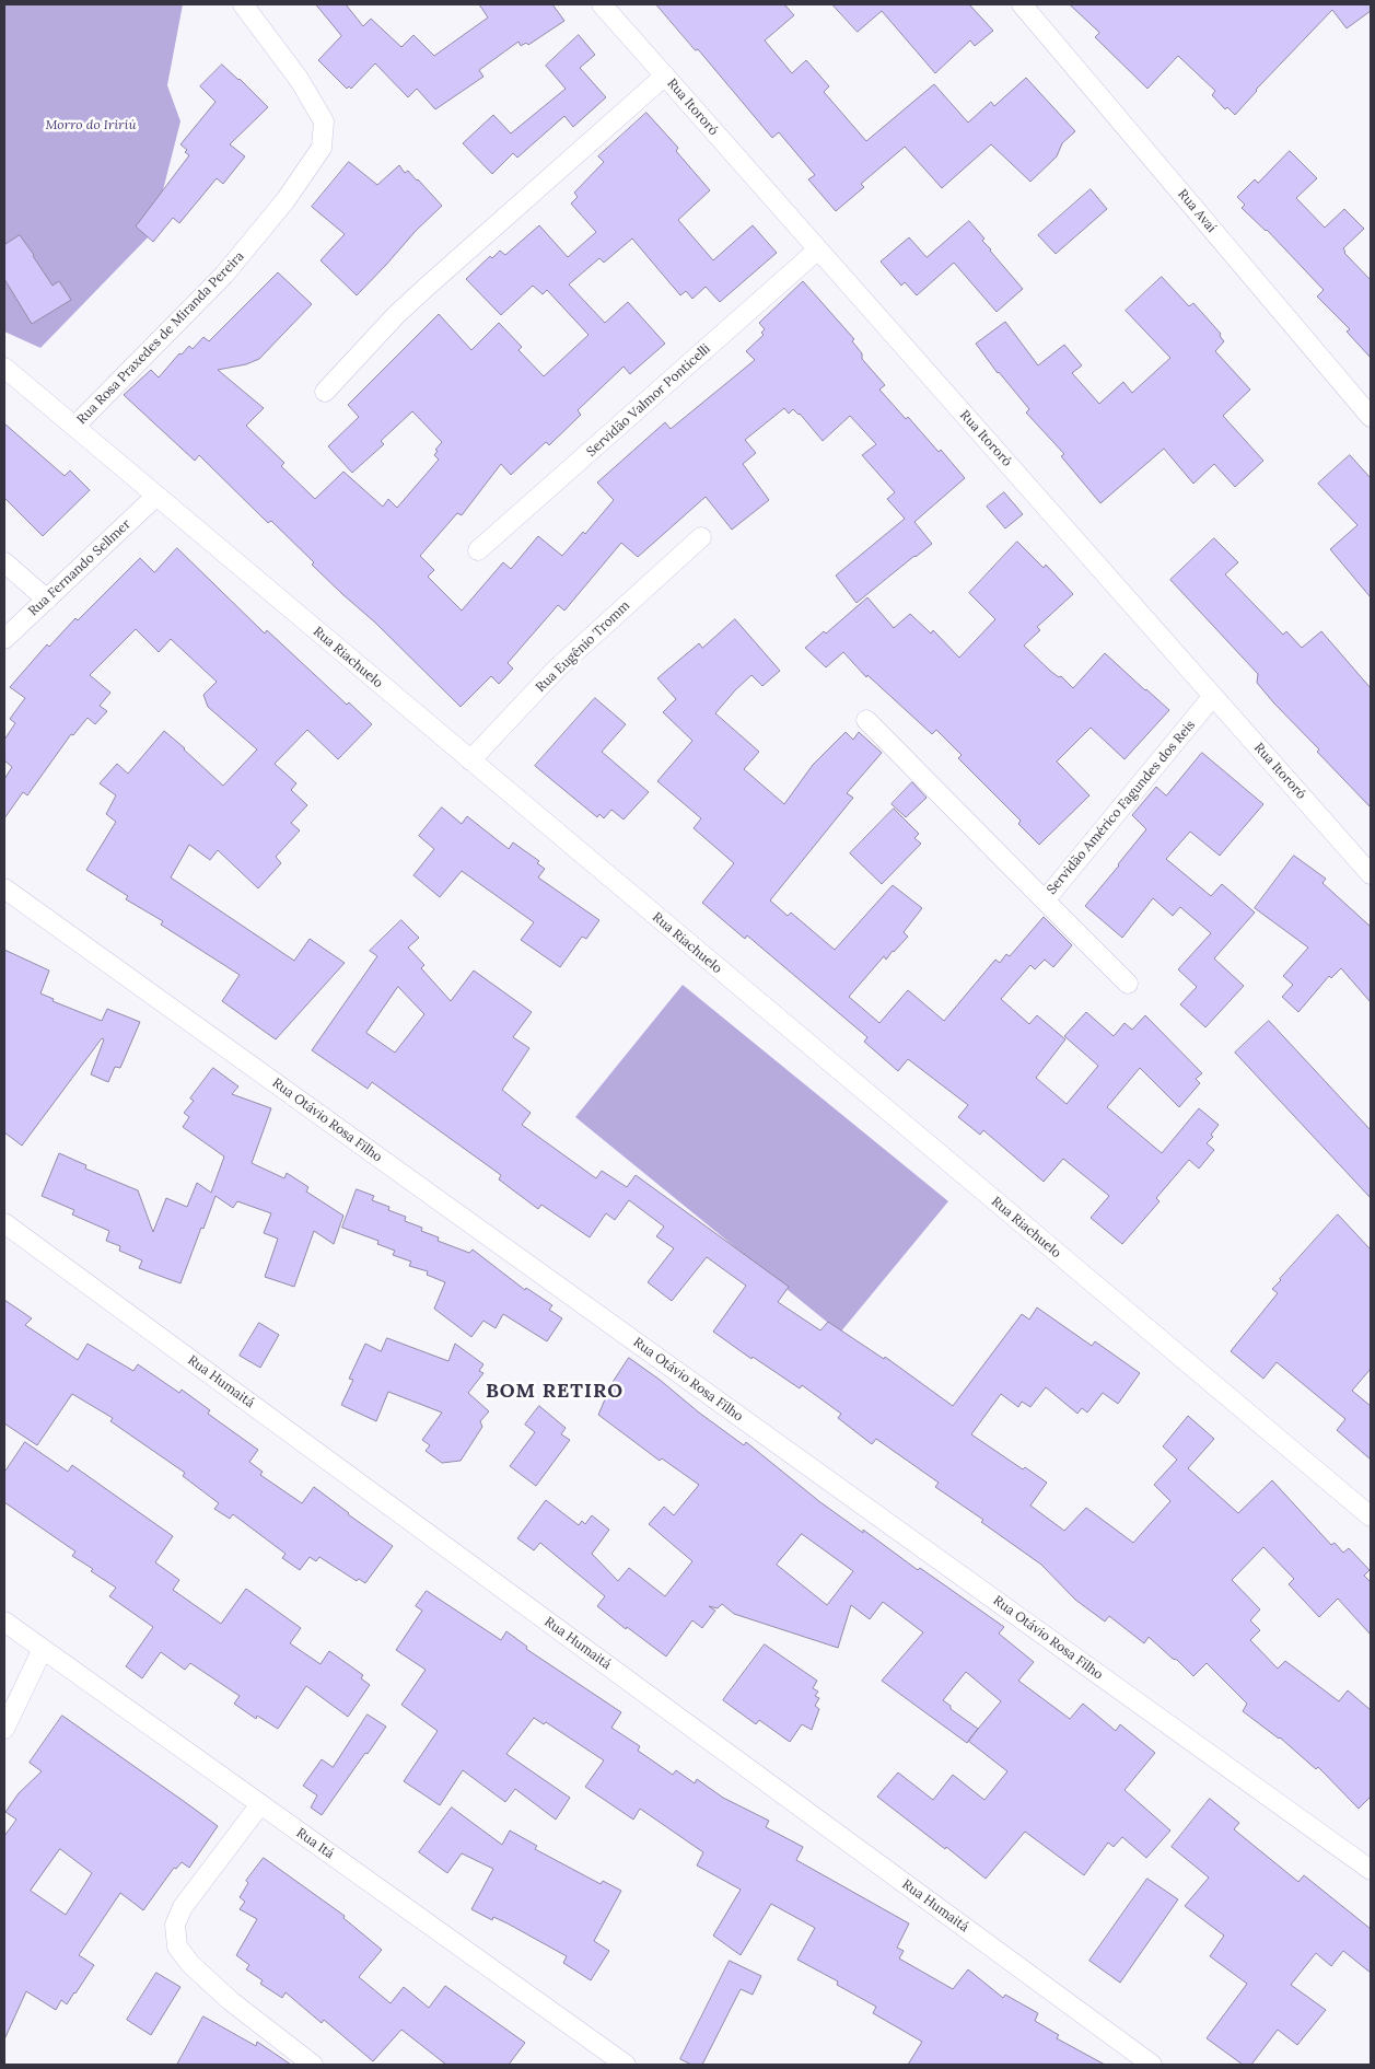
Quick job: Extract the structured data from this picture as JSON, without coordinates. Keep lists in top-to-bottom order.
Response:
{
  "streets": {
    "street": [
      "Rua Itororó",
      "Rua Avaí",
      "Rua Rosa Praxedes de Miranda Pereira",
      "Servidão Valmor Ponticelli",
      "Rua Fernando Sellmer",
      "Rua Eugênio Tromm",
      "Rua Riachuelo",
      "Servidão Américo Fagundes dos Reis",
      "Rua Otávio Rosa Filho",
      "Rua Humaitá",
      "Rua Itá"
    ]
  },
  "crossings": [
    ["Rua Itororó", "Servidão Valmor Ponticelli"],
    ["Rua Itororó", "Servidão Américo Fagundes dos Reis"],
    ["Rua Rosa Praxedes de Miranda Pereira", "Rua Riachuelo"],
    ["Rua Fernando Sellmer", "Rua Riachuelo"],
    ["Rua Eugênio Tromm", "Rua Riachuelo"]
  ],
  "districts": ["BOM RETIRO"],
  "parks": ["Morro do Iririú"]
}
